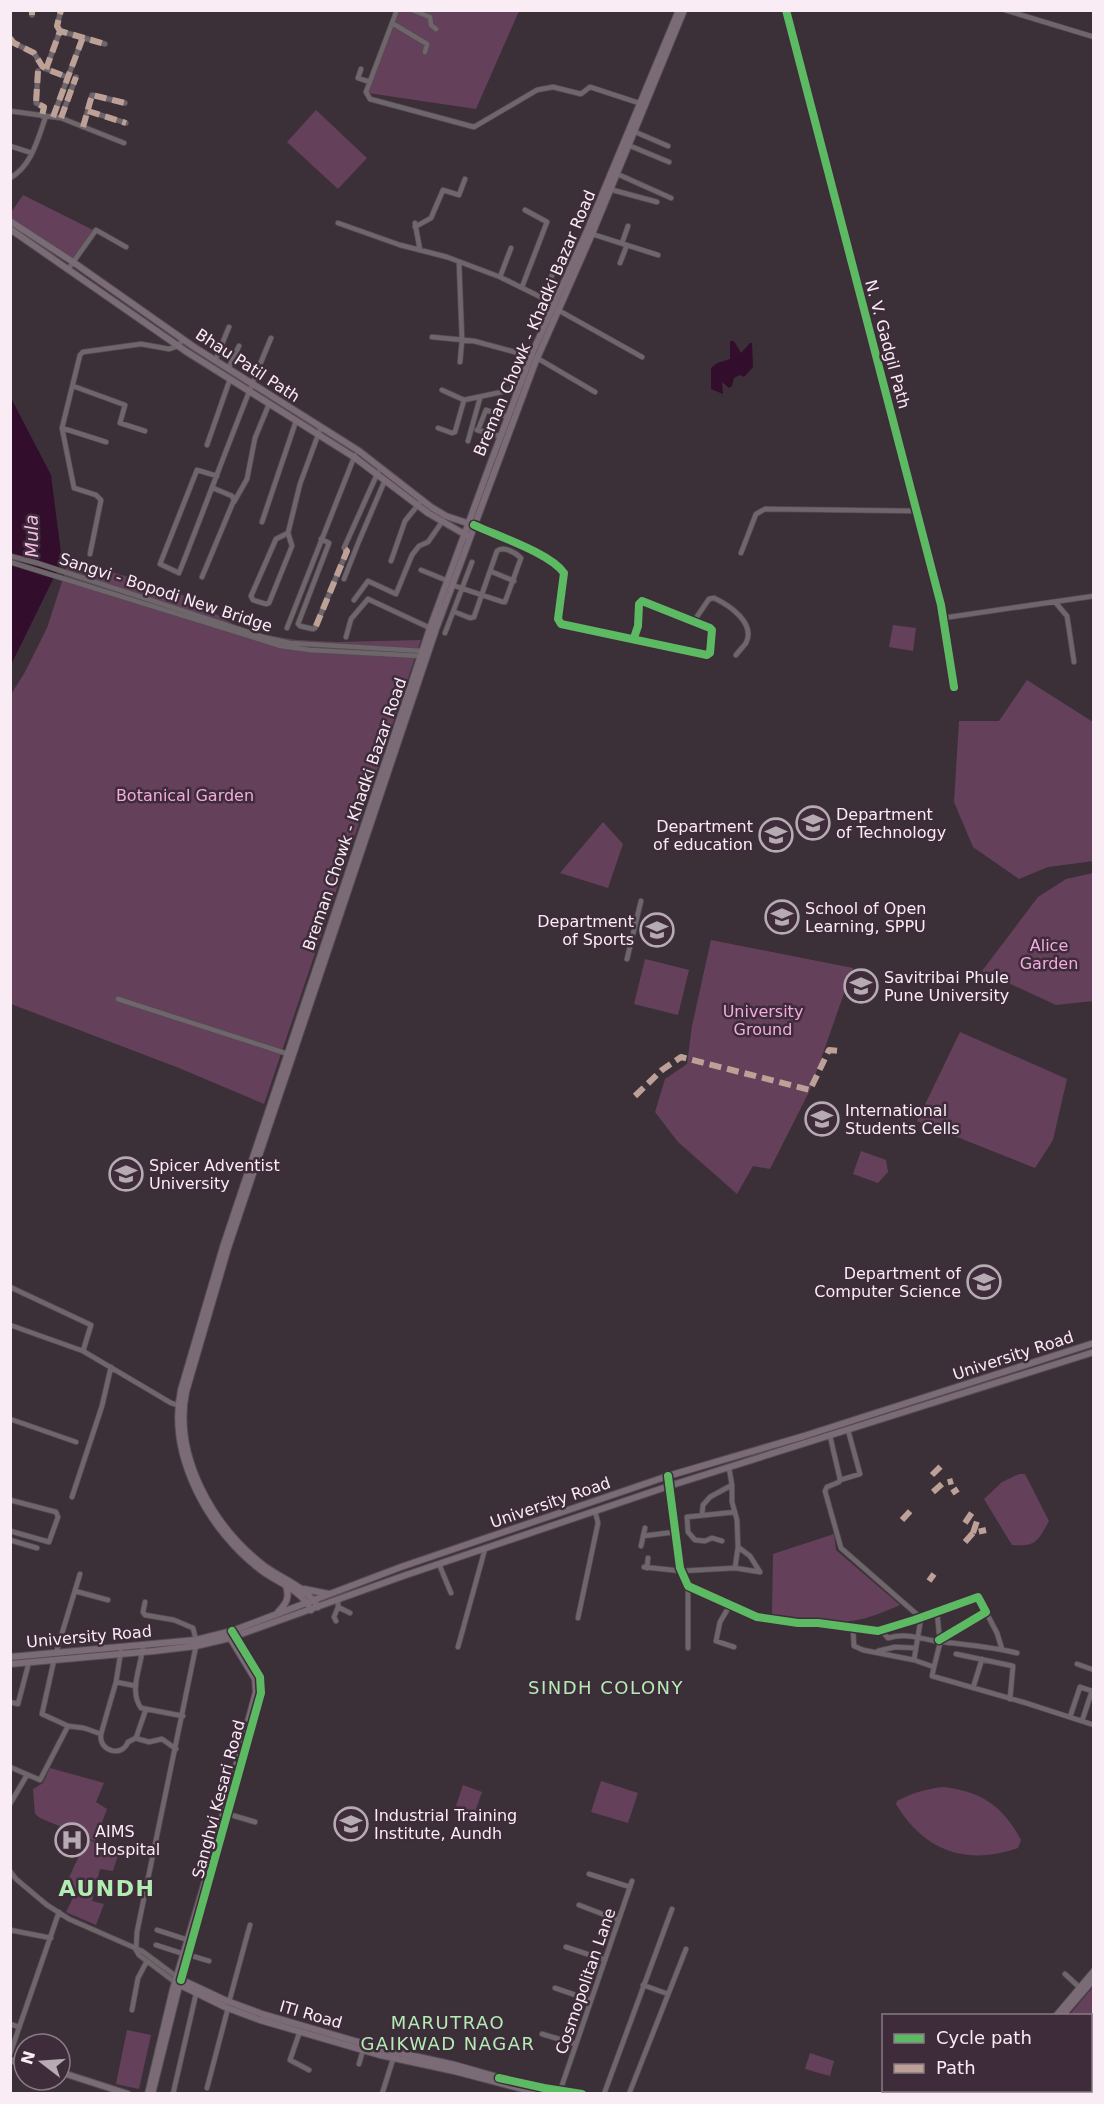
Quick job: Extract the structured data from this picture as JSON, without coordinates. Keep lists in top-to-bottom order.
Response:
{
  "streets": {
    "main road": [
      "Breman Chowk - Khadki Bazar Road",
      "Bhau Patil Path",
      "University Road",
      "Sanghvi Kesari Road",
      "ITI Road"
    ],
    "street": ["N. V. Gadgil Path", "Sangvi - Bopodi New Bridge", "Cosmopolitan Lane"]
  },
  "crossings": [
    ["Breman Chowk - Khadki Bazar Road", "Bhau Patil Path"],
    ["Breman Chowk - Khadki Bazar Road", "Sangvi - Bopodi New Bridge"],
    ["Breman Chowk - Khadki Bazar Road", "University Road"],
    ["University Road", "Sanghvi Kesari Road"],
    ["Sanghvi Kesari Road", "ITI Road"],
    ["Cosmopolitan Lane", "ITI Road"]
  ],
  "districts": ["SINDH COLONY", "AUNDH", "MARUTRAO GAIKWAD NAGAR"],
  "water": ["Mula"],
  "parks": ["Botanical Garden", "Alice Garden", "University Ground"],
  "places": {
    "school or university": [
      "Department of Technology",
      "Department of education",
      "School of Open Learning, SPPU",
      "Department of Sports",
      "Savitribai Phule Pune University",
      "International Students Cells",
      "Spicer Adventist University",
      "Department of Computer Science",
      "Industrial Training Institute, Aundh"
    ],
    "hospital": ["AIMS Hospital"]
  },
  "legend": ["Cycle path", "Path"],
  "north": "left"
}
